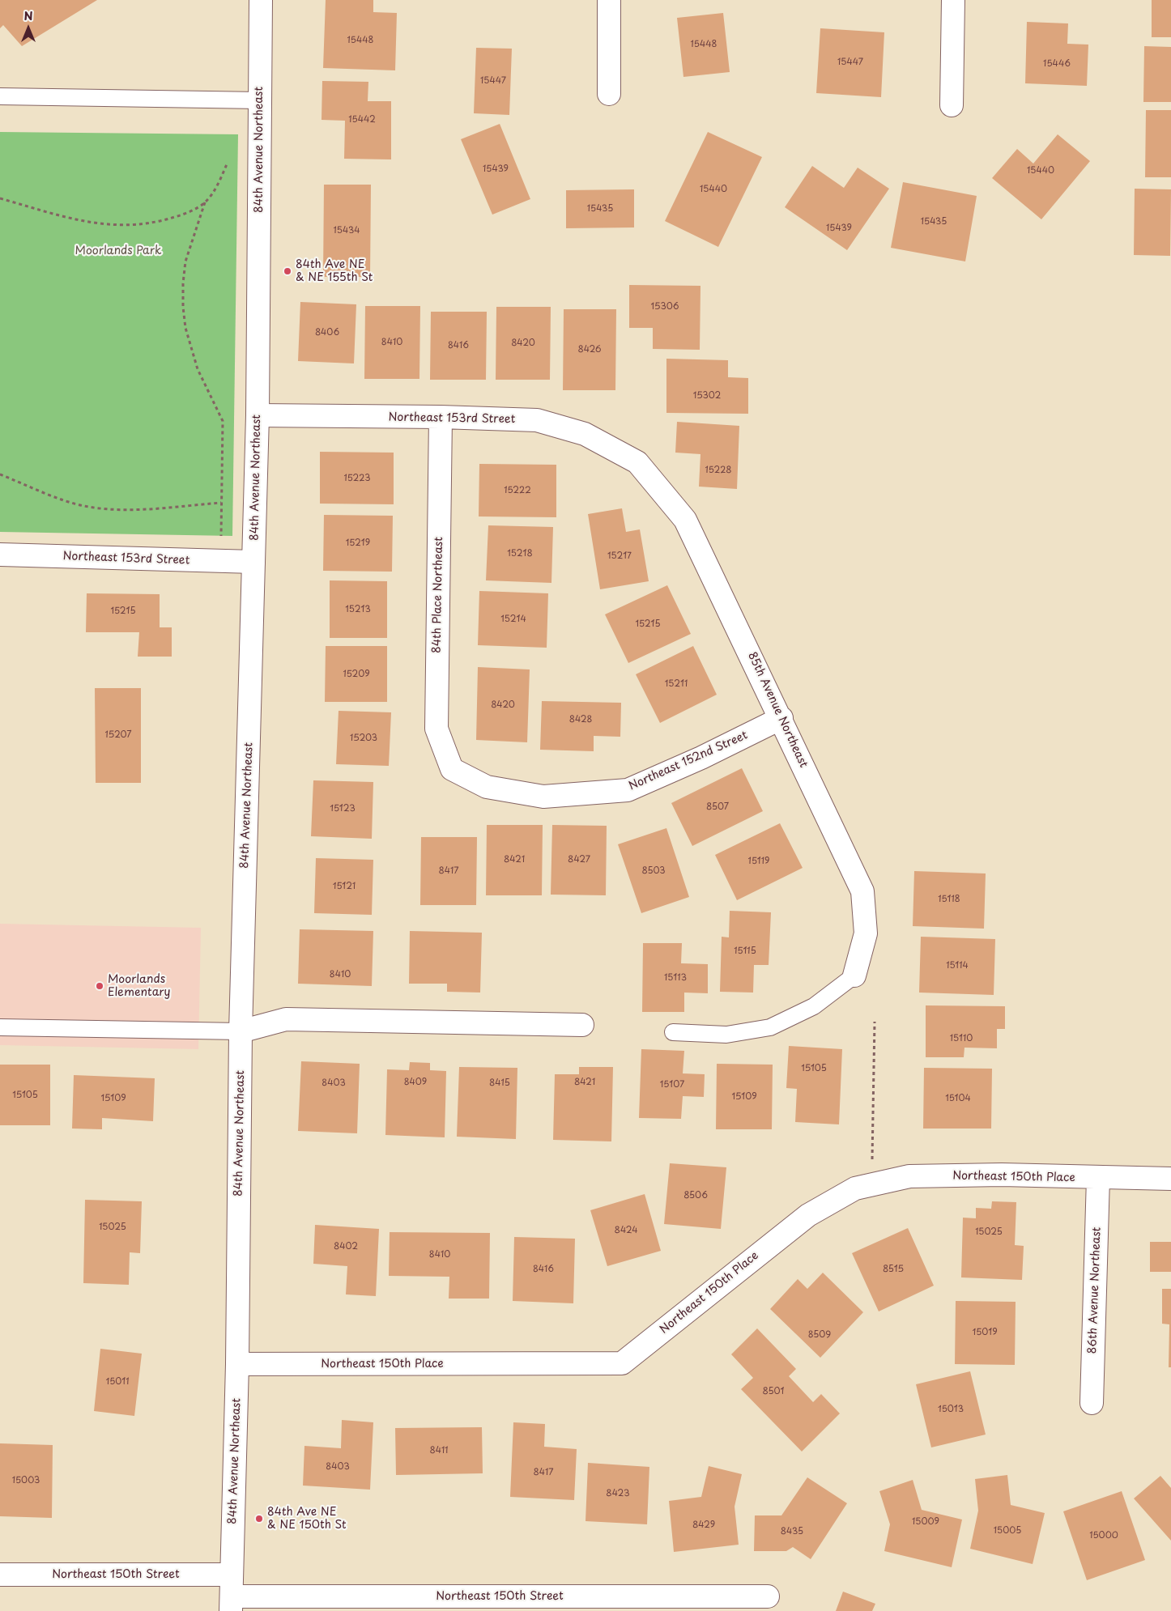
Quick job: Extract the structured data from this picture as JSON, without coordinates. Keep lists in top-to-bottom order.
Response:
{
  "streets": {
    "street": [
      "84th Avenue Northeast",
      "Northeast 153rd Street",
      "84th Place Northeast",
      "85th Avenue Northeast",
      "Northeast 152nd Street",
      "Northeast 150th Place",
      "86th Avenue Northeast",
      "Northeast 150th Street"
    ]
  },
  "crossings": [
    ["84th Avenue Northeast", "Northeast 153rd Street"],
    ["84th Avenue Northeast", "Northeast 150th Place"],
    ["84th Avenue Northeast", "Northeast 150th Street"],
    ["Northeast 153rd Street", "84th Place Northeast"],
    ["Northeast 153rd Street", "85th Avenue Northeast"],
    ["84th Place Northeast", "Northeast 152nd Street"],
    ["85th Avenue Northeast", "Northeast 152nd Street"],
    ["Northeast 150th Place", "86th Avenue Northeast"]
  ],
  "parks": ["Moorlands Park"],
  "places": ["84th Ave NE & NE 155th St", "Moorlands Elementary", "84th Ave NE & NE 150th St"],
  "house_numbers": [
    "15448",
    "15448",
    "15447",
    "15446",
    "15447",
    "15442",
    "15439",
    "15440",
    "15440",
    "15435",
    "15435",
    "15439",
    "15434",
    "15306",
    "8406",
    "8410",
    "8420",
    "8416",
    "8426",
    "15302",
    "15228",
    "15223",
    "15222",
    "15219",
    "15218",
    "15217",
    "15213",
    "15215",
    "15214",
    "15215",
    "15209",
    "15211",
    "8420",
    "8428",
    "15207",
    "15203",
    "8507",
    "15123",
    "8421",
    "8427",
    "15119",
    "8417",
    "8503",
    "15121",
    "15118",
    "15115",
    "15114",
    "8410",
    "15113",
    "15110",
    "15105",
    "8409",
    "8421",
    "8403",
    "8415",
    "15107",
    "15105",
    "15109",
    "15109",
    "15104",
    "8506",
    "15025",
    "8424",
    "15025",
    "8402",
    "8410",
    "8416",
    "8515",
    "15019",
    "8509",
    "15011",
    "8501",
    "15013",
    "8411",
    "8403",
    "8417",
    "15003",
    "8423",
    "15009",
    "8429",
    "15005",
    "8435",
    "15000"
  ],
  "north": "top"
}
